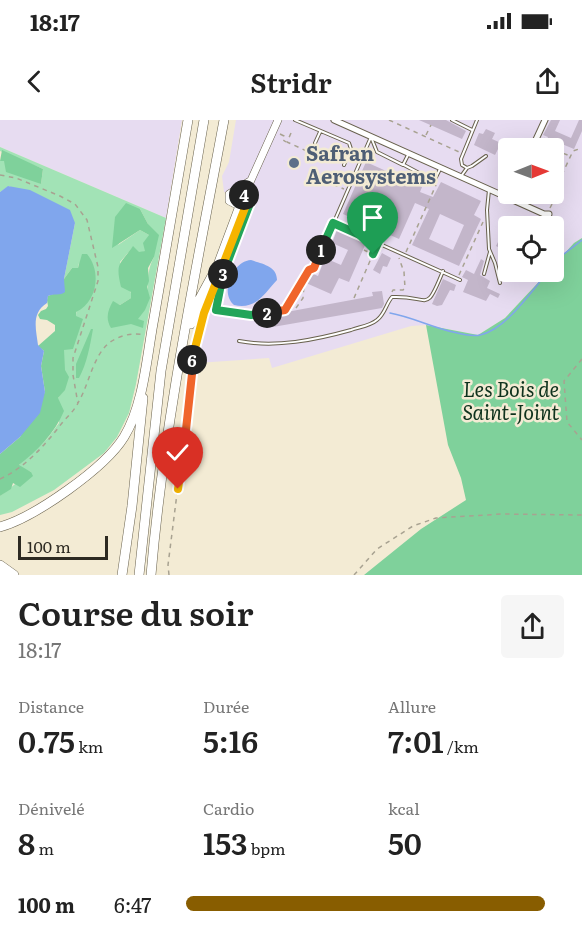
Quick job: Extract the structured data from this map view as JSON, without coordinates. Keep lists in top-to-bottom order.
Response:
{
  "parks": ["Les Bois de Saint-Joint"],
  "places": ["Safran Aerosystems"],
  "scale_bar": "100 m",
  "north": "right",
  "page": {
    "status": "18:17",
    "header": "Stridr",
    "pins": [
      "4",
      "1",
      "3",
      "2",
      "6"
    ],
    "scale": "100 m",
    "heading": ["Course du soir", "18:17"],
    "stats": [
      ["Distance", "0.75 km"],
      ["Durée", "5:16"],
      ["Allure", "7:01 /km"],
      ["Dénivelé", "8 m"],
      ["Cardio", "153 bpm"],
      ["kcal", "50"]
    ],
    "list": [
      {
        "name": "100 m",
        "note": "6:47"
      }
    ]
  }
}
